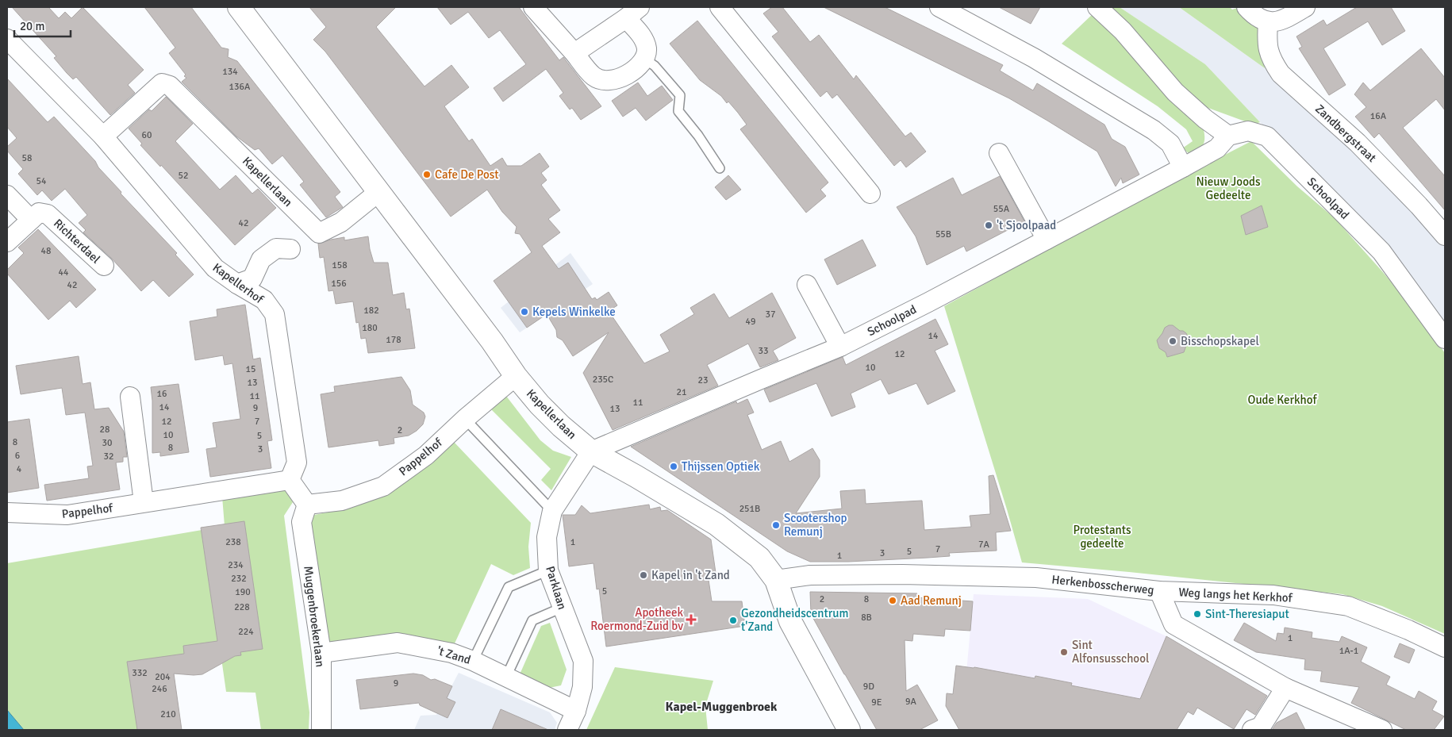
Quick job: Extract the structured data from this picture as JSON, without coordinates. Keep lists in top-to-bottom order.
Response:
{
  "streets": {
    "street": [
      "Zandbergstraat",
      "Kapellerlaan",
      "Schoolpad",
      "Richterdael",
      "Kapellerhof",
      "Pappelhof",
      "Herkenbosscherweg",
      "Parklaan",
      "Weg langs het Kerkhof",
      "Muggenbroekerlaan",
      "'t Zand"
    ]
  },
  "crossings": [
    ["Kapellerlaan", "Schoolpad"],
    ["Kapellerlaan", "Kapellerhof"],
    ["Kapellerlaan", "Pappelhof"],
    ["Kapellerlaan", "Herkenbosscherweg"],
    ["Kapellerlaan", "Parklaan"],
    ["Schoolpad", "Parklaan"],
    ["Kapellerhof", "Pappelhof"],
    ["Pappelhof", "Muggenbroekerlaan"],
    ["Herkenbosscherweg", "Weg langs het Kerkhof"],
    ["Parklaan", "'t Zand"],
    ["Muggenbroekerlaan", "'t Zand"]
  ],
  "districts": ["Kapel-Muggenbroek"],
  "parks": ["Nieuw Joods Gedeelte", "Oude Kerkhof", "Protestants gedeelte"],
  "places": {
    "other": [
      "Cafe De Post",
      "'t Sjoolpaad",
      "Kepels Winkelke",
      "Bisschopskapel",
      "Thijssen Optiek",
      "Scootershop Remunj",
      "Kapel in 't Zand",
      "Aad Remunj",
      "Sint-Theresiaput",
      "Gezondheidscentrum t'Zand",
      "Sint Alfonsusschool"
    ],
    "health": ["Apotheek Roermond-Zuid bv"]
  },
  "house_numbers": [
    "134",
    "136A",
    "16A",
    "60",
    "58",
    "52",
    "54",
    "55A",
    "42",
    "55B",
    "48",
    "158",
    "44",
    "156",
    "42",
    "182",
    "37",
    "49",
    "180",
    "14",
    "178",
    "33",
    "12",
    "10",
    "15",
    "235C",
    "23",
    "13",
    "21",
    "16",
    "11",
    "11",
    "14",
    "9",
    "13",
    "12",
    "7",
    "28",
    "2",
    "10",
    "5",
    "8",
    "30",
    "8",
    "3",
    "6",
    "32",
    "4",
    "251B",
    "238",
    "1",
    "7A",
    "7",
    "5",
    "3",
    "1",
    "234",
    "232",
    "5",
    "190",
    "2",
    "8",
    "228",
    "8B",
    "224",
    "1",
    "1A-1",
    "332",
    "204",
    "9",
    "9D",
    "246",
    "9A",
    "9E",
    "210"
  ],
  "scale_bar": "20 m"
}
